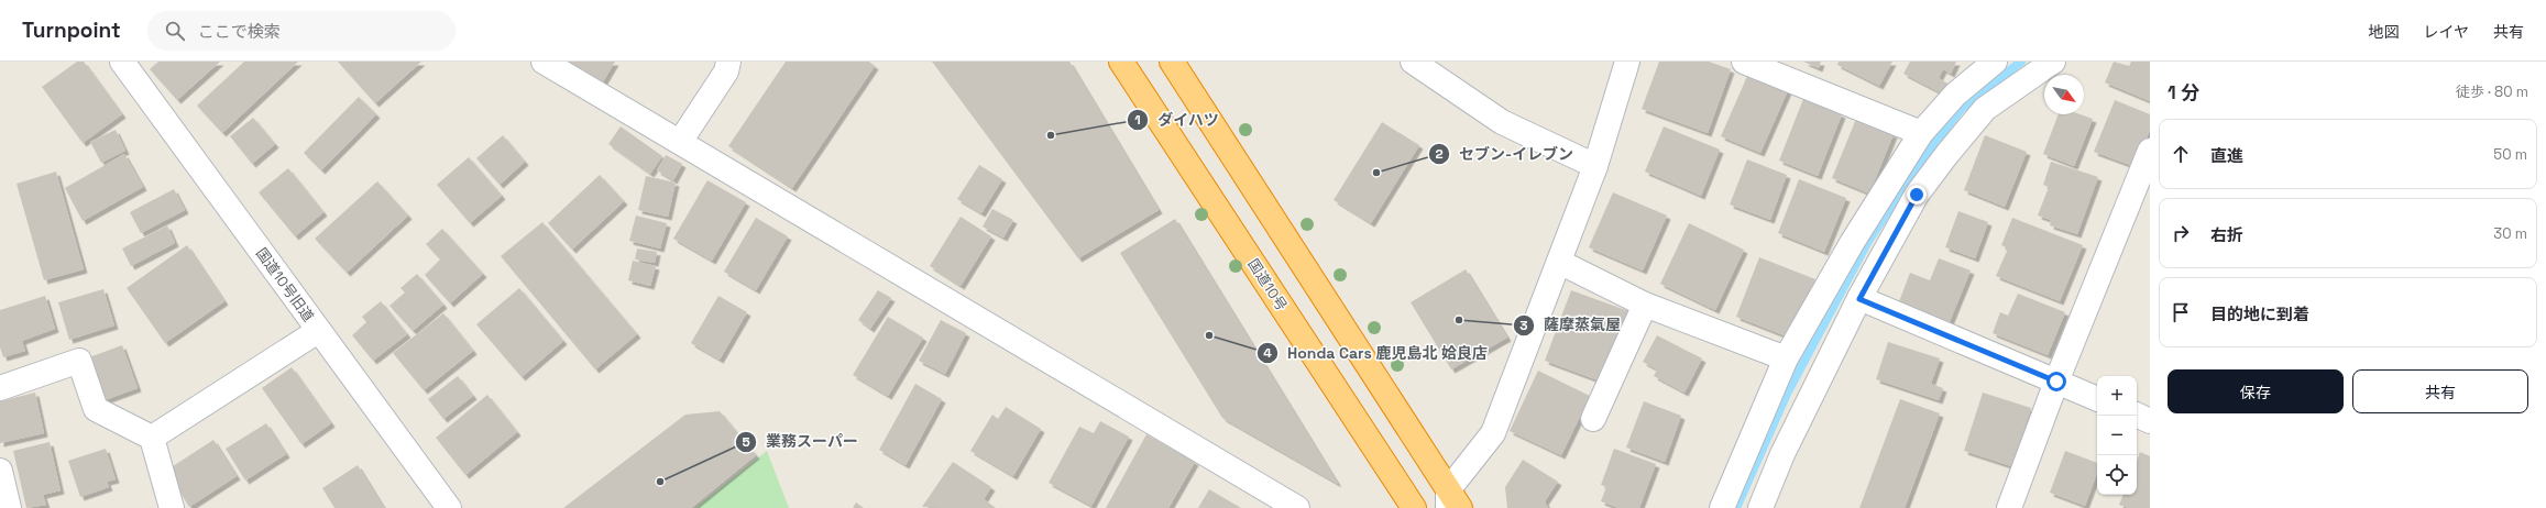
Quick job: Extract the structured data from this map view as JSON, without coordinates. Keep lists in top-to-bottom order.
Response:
{
  "streets": {
    "highway": ["国道10号"],
    "street": ["国道10号旧道"]
  },
  "places": [
    "ダイハツ",
    "セブン-イレブン",
    "薩摩蒸氣屋",
    "Honda Cars 鹿児島北 姶良店",
    "業務スーパー"
  ],
  "north": "bottom right",
  "page": {
    "header": "Turnpoint",
    "search": "ここで検索",
    "nav": ["地図", "レイヤ", "共有"],
    "heading": ["1 分", "徒歩 · 80 m"],
    "list": [
      ["直進", "50 m"],
      ["右折", "30 m"],
      "目的地に到着"
    ],
    "buttons": ["保存", "共有"],
    "map_buttons": ["+", "−"]
  }
}
